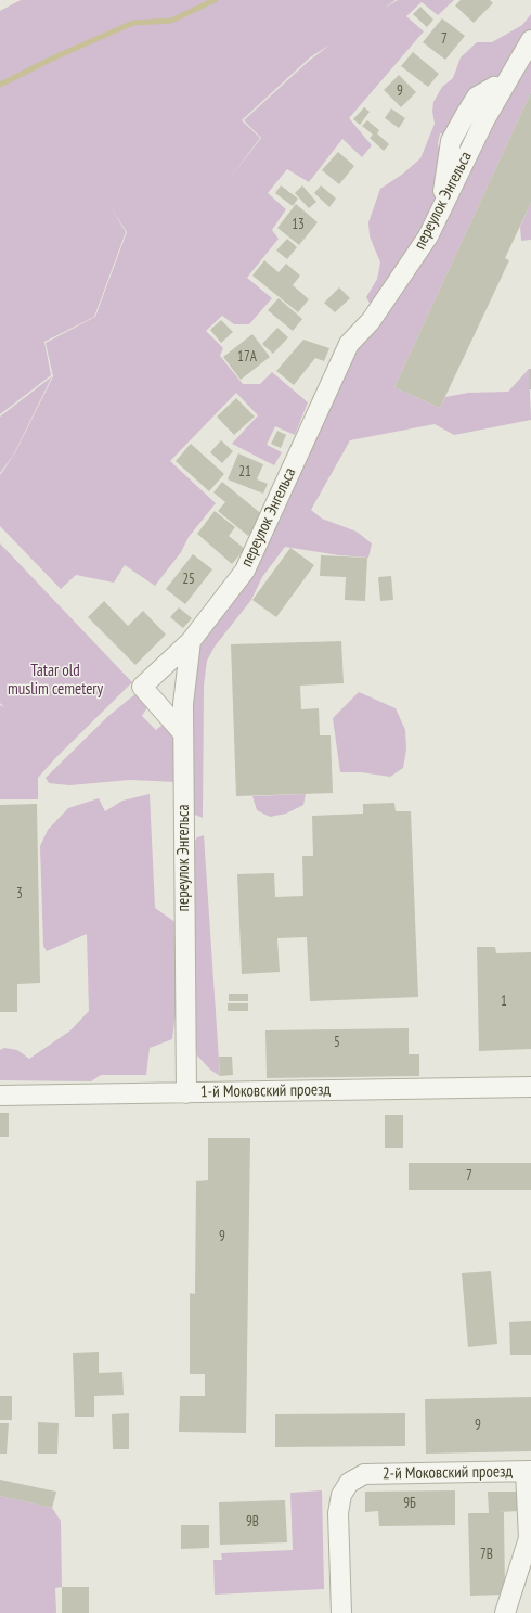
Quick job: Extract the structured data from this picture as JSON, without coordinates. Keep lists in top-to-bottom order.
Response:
{
  "streets": {
    "street": ["переулок Энгельса", "1-й Моковский проезд", "2-й Моковский проезд"]
  },
  "crossings": [
    ["переулок Энгельса", "1-й Моковский проезд"]
  ],
  "parks": ["Tatar old muslim cemetery"],
  "house_numbers": [
    "7",
    "9",
    "13",
    "17А",
    "21",
    "25",
    "3",
    "1",
    "5",
    "7",
    "9",
    "9",
    "9Б",
    "9В",
    "7В"
  ]
}
